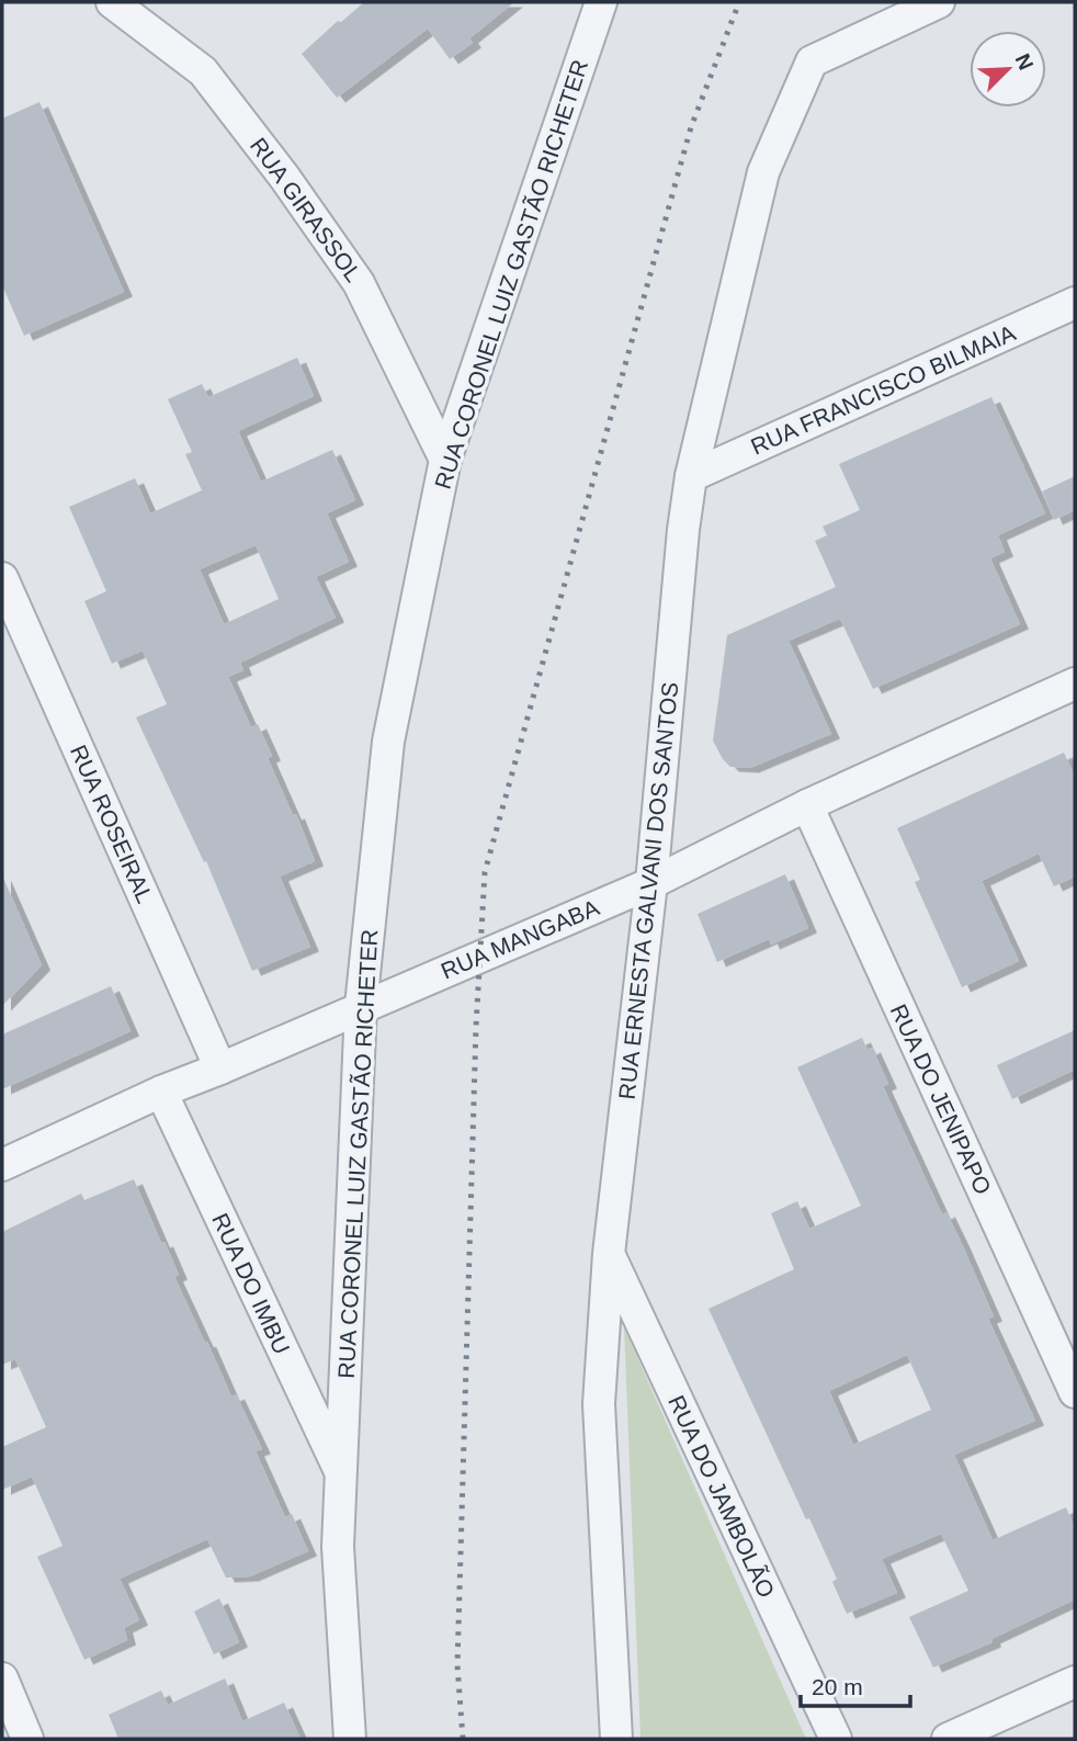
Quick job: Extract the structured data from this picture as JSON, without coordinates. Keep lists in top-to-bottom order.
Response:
{
  "streets": {
    "street": [
      "RUA GIRASSOL",
      "RUA CORONEL LUIZ GASTÃO RICHETER",
      "RUA FRANCISCO BILMAIA",
      "RUA ROSEIRAL",
      "RUA ERNESTA GALVANI DOS SANTOS",
      "RUA MANGABA",
      "RUA DO JENIPAPO",
      "RUA DO IMBU",
      "RUA DO JAMBOLÃO"
    ]
  },
  "crossings": [
    ["RUA GIRASSOL", "RUA CORONEL LUIZ GASTÃO RICHETER"],
    ["RUA CORONEL LUIZ GASTÃO RICHETER", "RUA MANGABA"],
    ["RUA CORONEL LUIZ GASTÃO RICHETER", "RUA DO IMBU"],
    ["RUA FRANCISCO BILMAIA", "RUA ERNESTA GALVANI DOS SANTOS"],
    ["RUA ROSEIRAL", "RUA MANGABA"],
    ["RUA ERNESTA GALVANI DOS SANTOS", "RUA MANGABA"],
    ["RUA ERNESTA GALVANI DOS SANTOS", "RUA DO JAMBOLÃO"],
    ["RUA MANGABA", "RUA DO JENIPAPO"],
    ["RUA MANGABA", "RUA DO IMBU"]
  ],
  "scale_bar": "20 m",
  "north": "top right"
}
